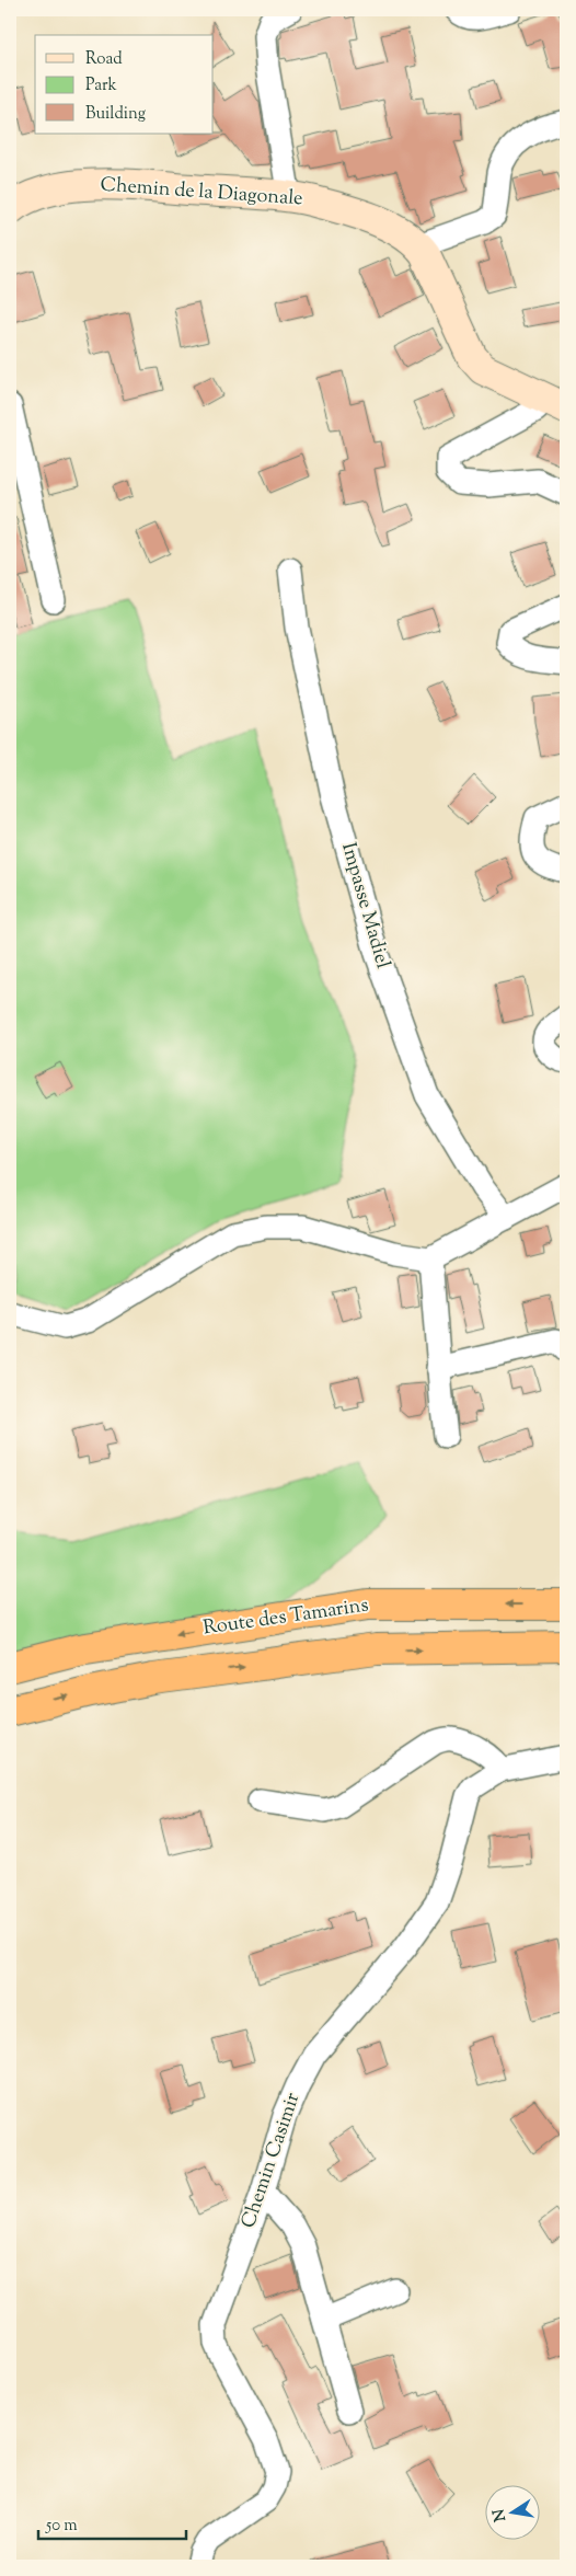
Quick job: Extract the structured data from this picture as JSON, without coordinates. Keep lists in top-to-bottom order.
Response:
{
  "streets": {
    "highway": ["Route des Tamarins"],
    "main road": ["Chemin de la Diagonale"],
    "street": ["Impasse Madiel", "Chemin Casimir"]
  },
  "legend": ["Road", "Park", "Building"],
  "scale_bar": "50 m",
  "north": "left"
}
